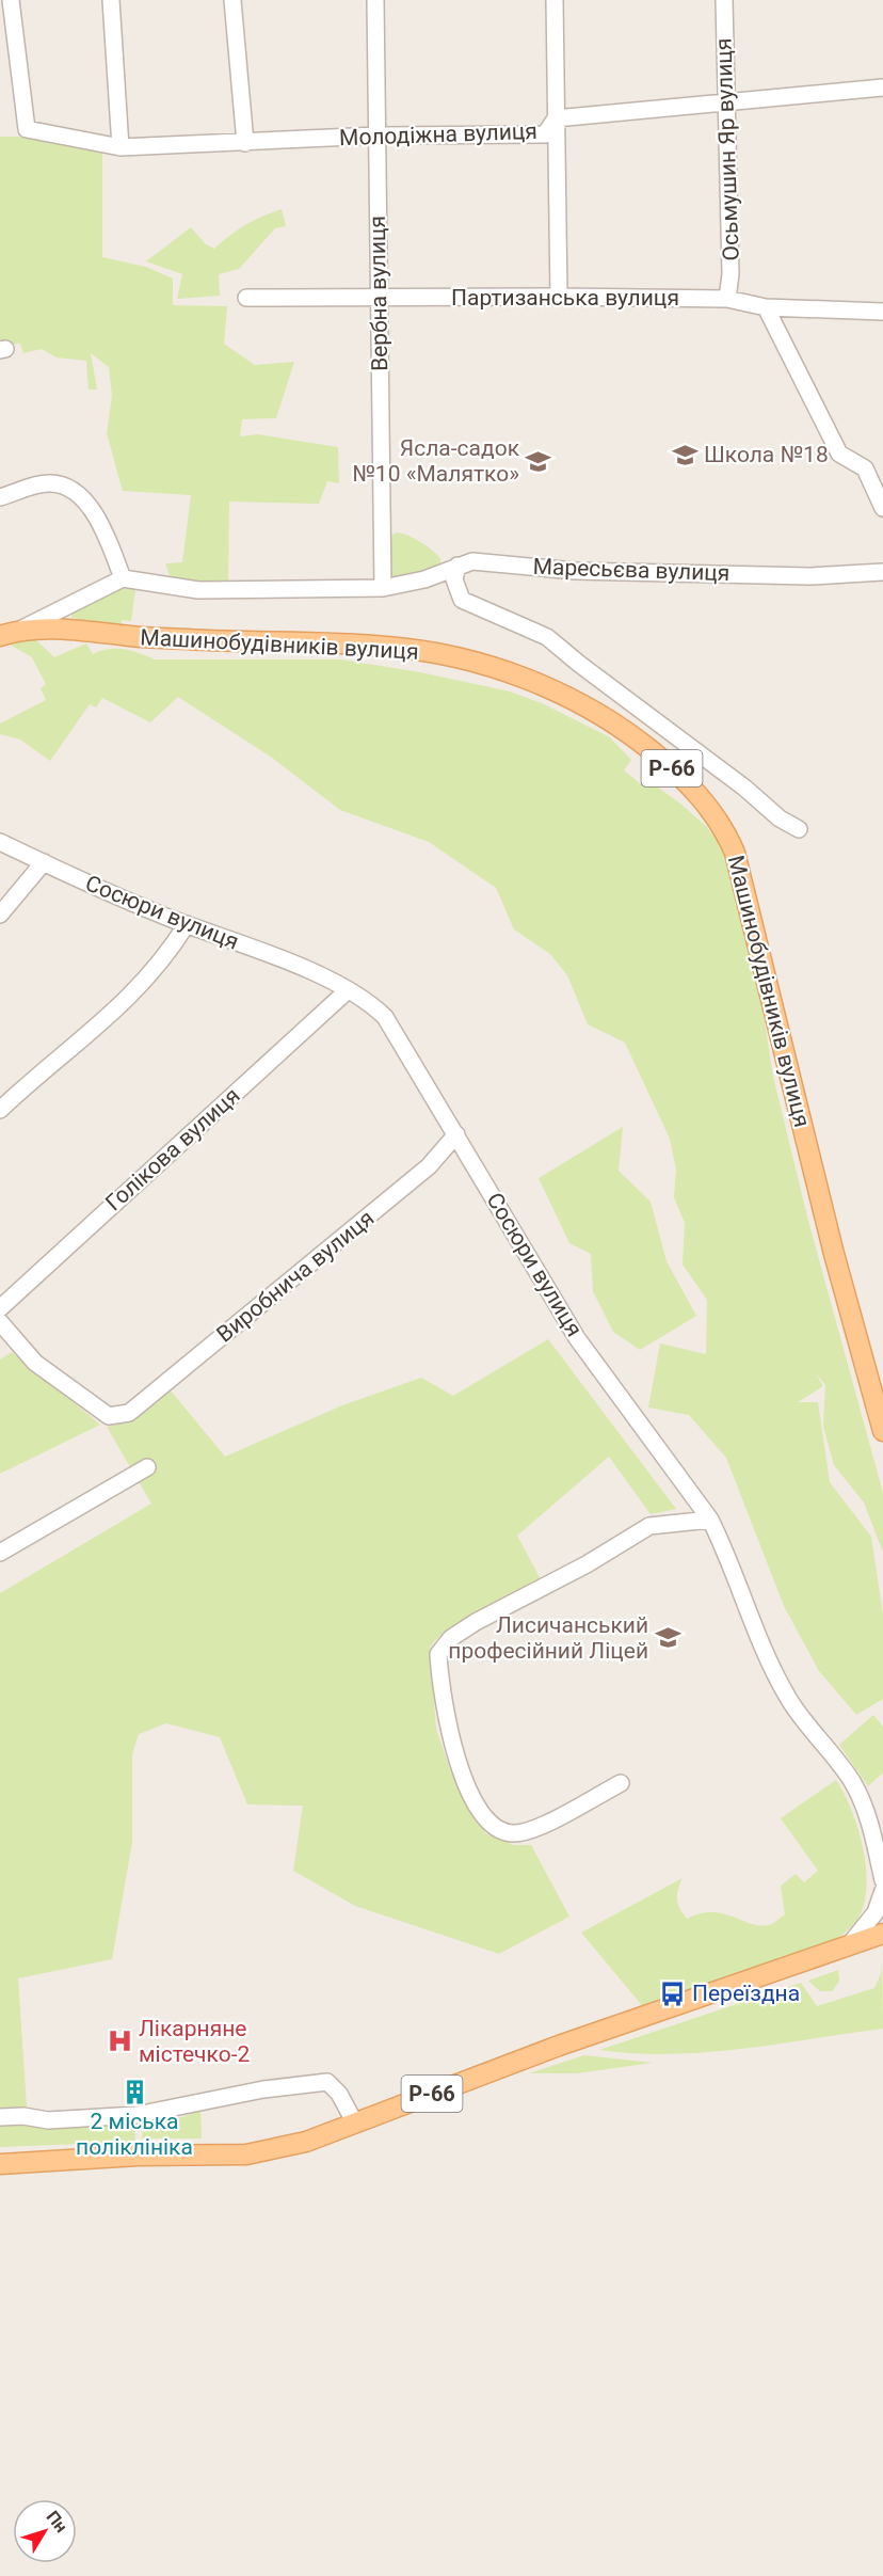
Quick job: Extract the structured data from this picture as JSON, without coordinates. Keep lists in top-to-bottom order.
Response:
{
  "streets": {
    "main road": ["Машинобудівників вулиця", "Р-66"],
    "street": [
      "Молодіжна вулиця",
      "Осьмушин Яр вулиця",
      "Вербна вулиця",
      "Партизанська вулиця",
      "Маресьєва вулиця",
      "Сосюри вулиця",
      "Голікова вулиця",
      "Виробнича вулиця"
    ]
  },
  "crossings": [
    ["Молодіжна вулиця", "Осьмушин Яр вулиця"],
    ["Молодіжна вулиця", "Вербна вулиця"],
    ["Осьмушин Яр вулиця", "Партизанська вулиця"],
    ["Вербна вулиця", "Партизанська вулиця"],
    ["Вербна вулиця", "Маресьєва вулиця"],
    ["Сосюри вулиця", "Голікова вулиця"],
    ["Сосюри вулиця", "Виробнича вулиця"]
  ],
  "places": {
    "school or university": ["Школа №18", "Ясла-садок №10 «Малятко»", "Лисичанський професійний Ліцей"],
    "bus stop": ["Переїздна"],
    "hospital": ["Лікарняне містечко-2"],
    "building": ["2 міська поліклініка"]
  },
  "north": "top right"
}
